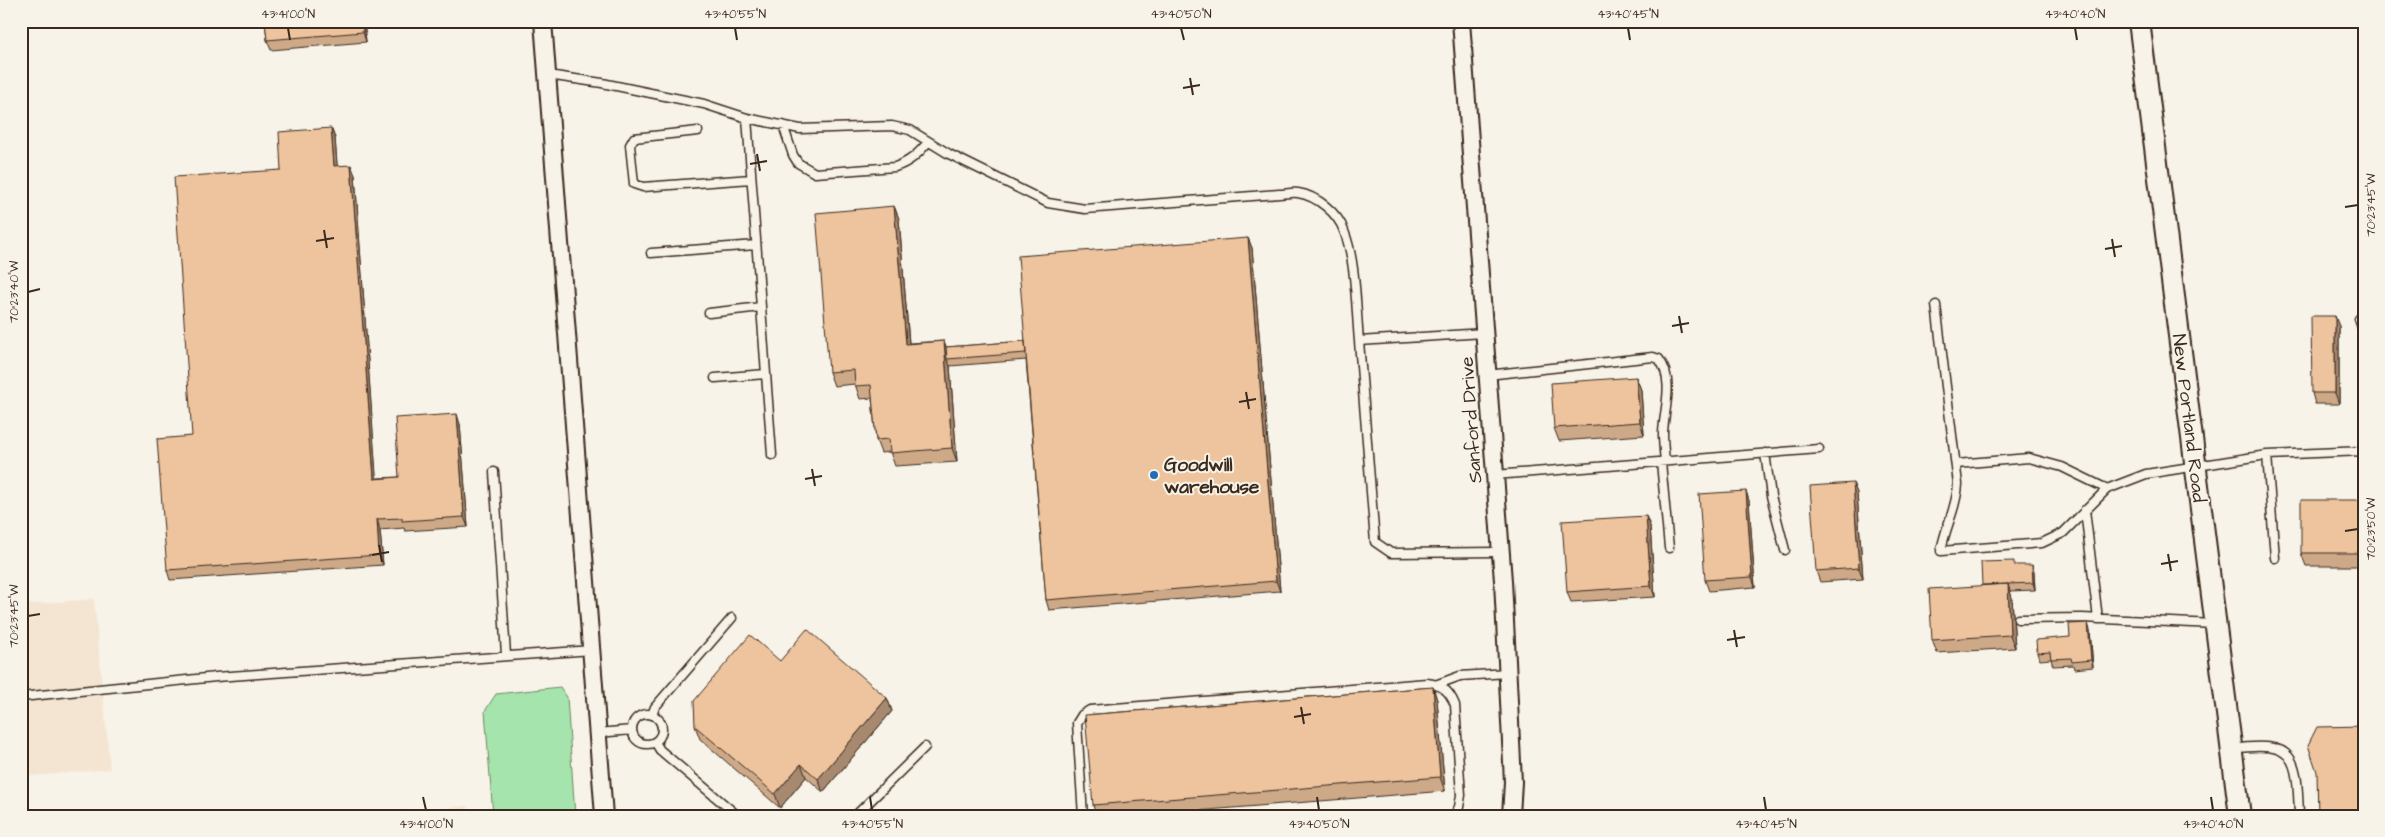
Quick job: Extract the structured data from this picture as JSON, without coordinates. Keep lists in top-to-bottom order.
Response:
{
  "streets": {
    "street": ["New Portland Road", "Sanford Drive"]
  },
  "places": ["Goodwill warehouse"],
  "coordinates": [
    "43°41'00\"N",
    "43°40'55\"N",
    "43°40'50\"N",
    "43°40'45\"N",
    "43°40'40\"N",
    "70°23'45\"W",
    "70°23'40\"W",
    "70°23'50\"W"
  ]
}
